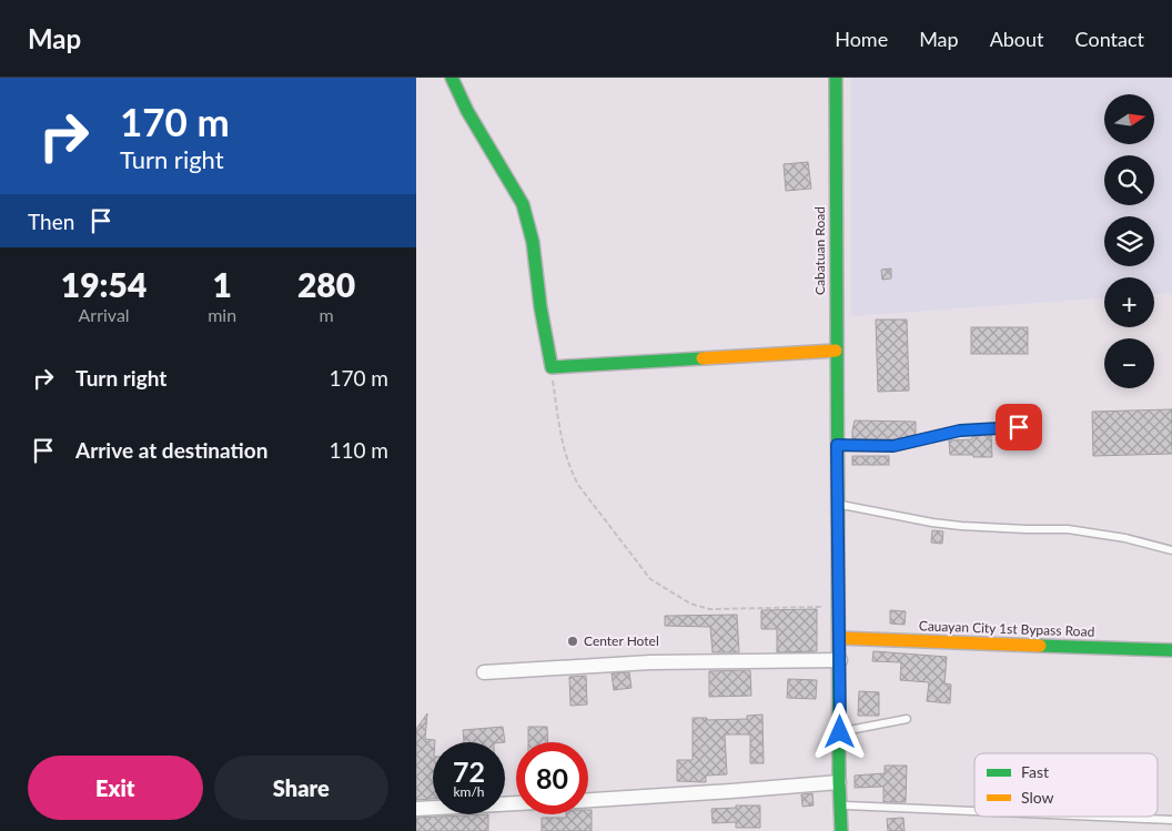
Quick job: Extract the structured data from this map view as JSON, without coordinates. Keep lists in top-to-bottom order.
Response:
{
  "streets": {
    "main road": ["Cabatuan Road", "Cauayan City 1st Bypass Road"]
  },
  "crossings": [
    ["Cabatuan Road", "Cauayan City 1st Bypass Road"]
  ],
  "places": ["Center Hotel"],
  "legend": ["Fast", "Slow"],
  "north": "right",
  "page": {
    "header": "Map",
    "nav": [
      "Home",
      "Map",
      "About",
      "Contact"
    ],
    "turn": ["170 m", "Turn right"],
    "map_buttons": ["+", "−"],
    "then": "Then",
    "eta": [
      "19:54",
      "Arrival",
      "1",
      "min",
      "280",
      "m"
    ],
    "list": [
      {
        "name": "Turn right",
        "value": "170 m"
      },
      {
        "name": "Arrive at destination",
        "value": "110 m"
      }
    ],
    "speed": "72 km/h",
    "limit": "80",
    "buttons": ["Exit", "Share"]
  }
}
